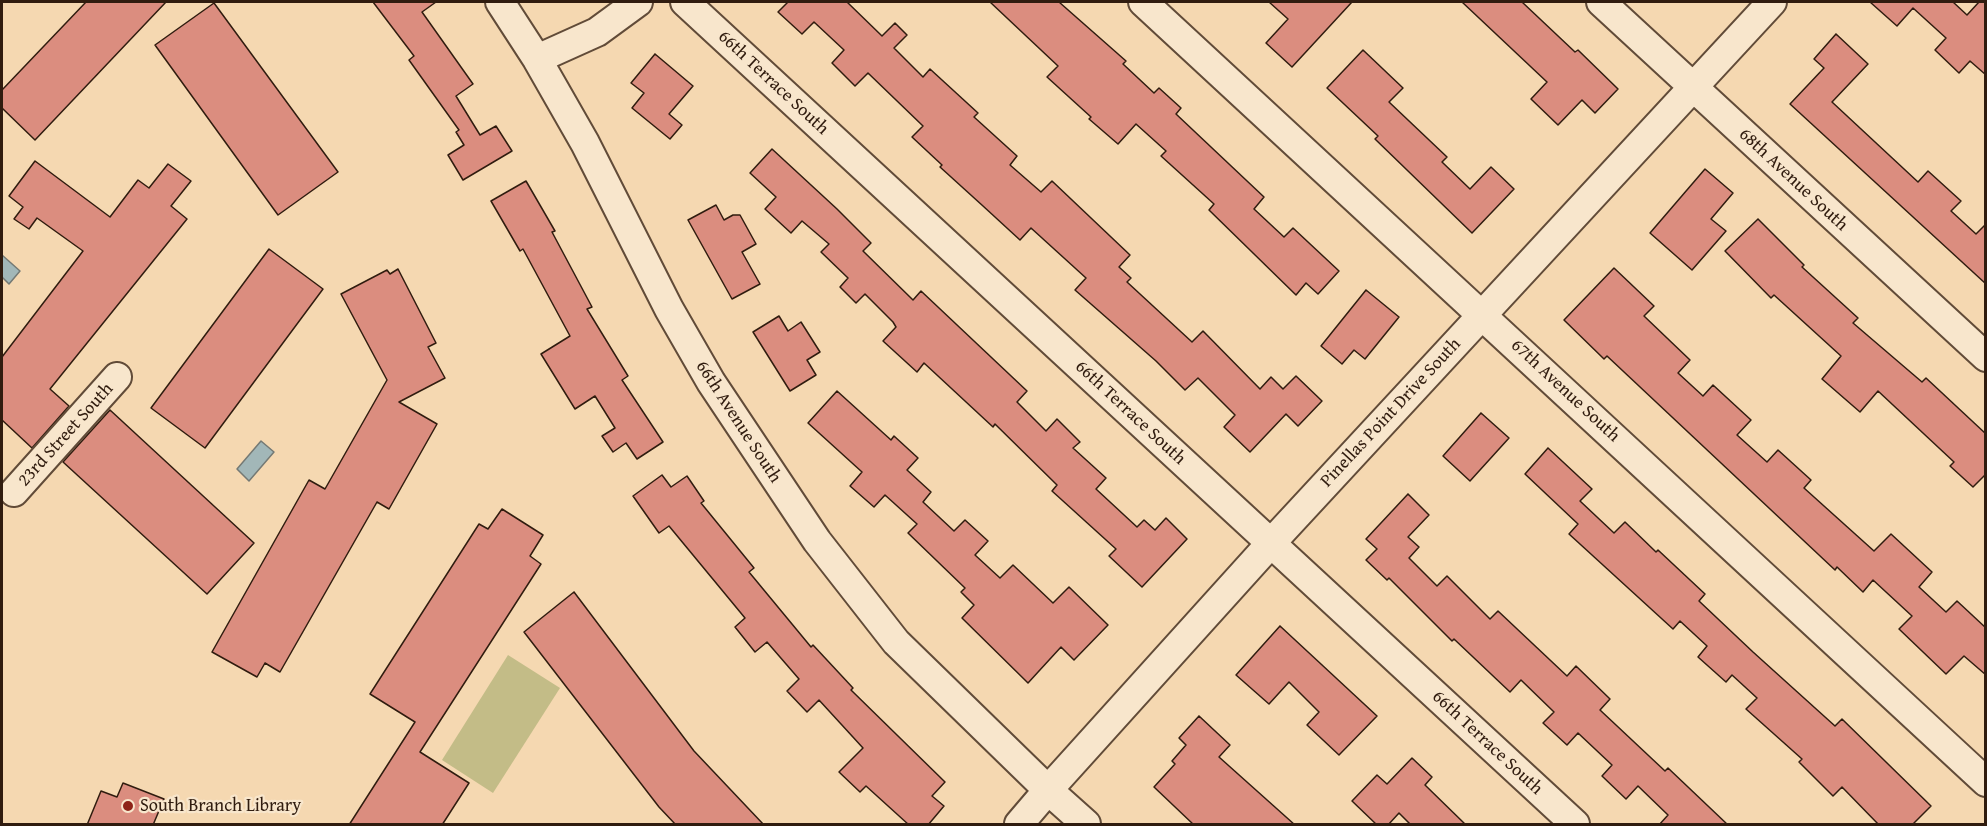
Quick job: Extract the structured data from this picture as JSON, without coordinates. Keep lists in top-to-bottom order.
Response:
{
  "streets": {
    "street": [
      "66th Terrace South",
      "68th Avenue South",
      "67th Avenue South",
      "Pinellas Point Drive South",
      "66th Avenue South",
      "23rd Street South"
    ]
  },
  "crossings": [
    ["66th Terrace South", "Pinellas Point Drive South"],
    ["68th Avenue South", "Pinellas Point Drive South"],
    ["67th Avenue South", "Pinellas Point Drive South"],
    ["Pinellas Point Drive South", "66th Avenue South"]
  ],
  "places": ["South Branch Library"]
}
